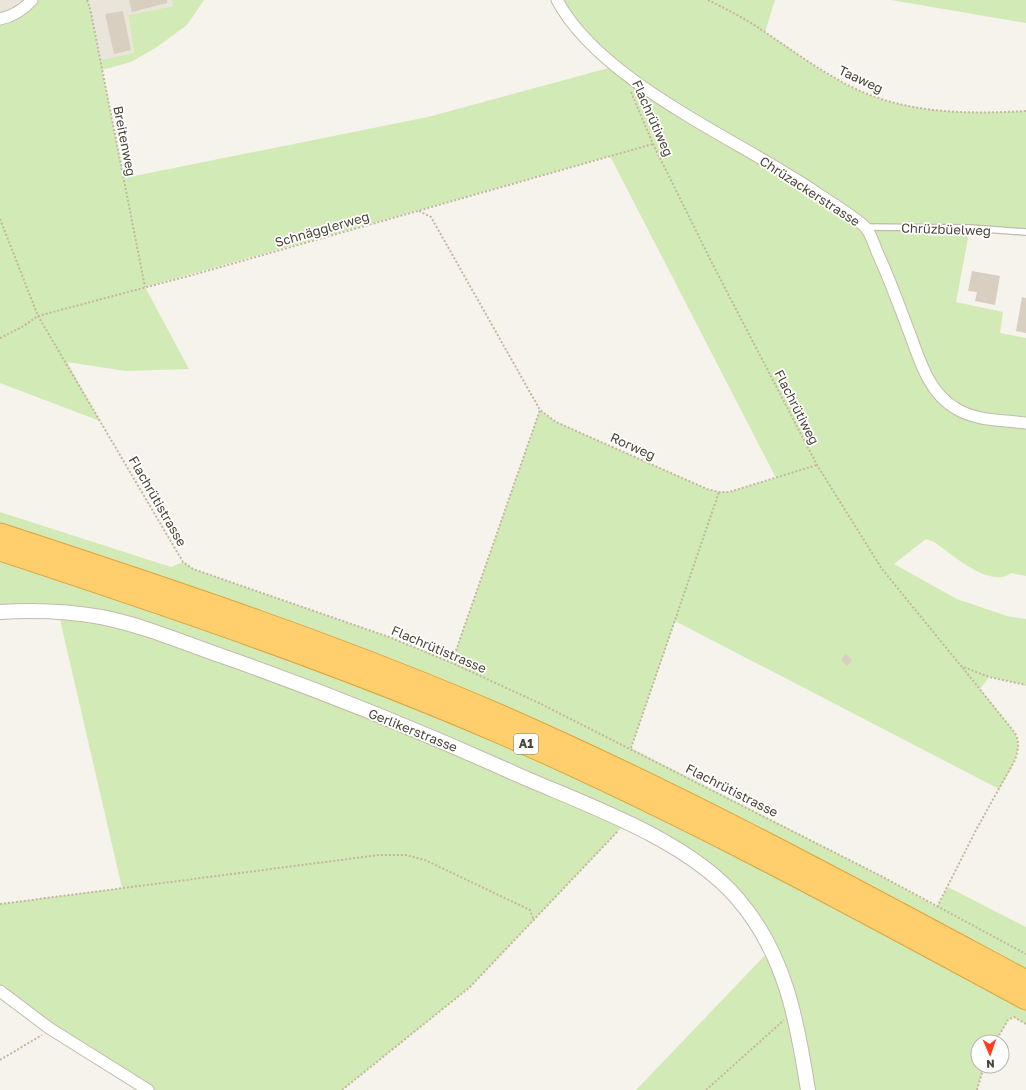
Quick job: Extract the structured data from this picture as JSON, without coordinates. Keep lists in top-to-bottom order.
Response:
{
  "streets": {
    "highway": ["A1"],
    "street": ["Chrüzackerstrasse", "Gerlikerstrasse"],
    "lane": ["Chrüzbüelweg"],
    "path": [
      "Taaweg",
      "Flachrütiweg",
      "Breitenweg",
      "Schnägglerweg",
      "Rorweg",
      "Flachrütistrasse"
    ]
  },
  "crossings": [
    ["Flachrütiweg", "Chrüzackerstrasse"],
    ["Flachrütiweg", "Schnägglerweg"],
    ["Breitenweg", "Schnägglerweg"],
    ["Chrüzackerstrasse", "Chrüzbüelweg"],
    ["Schnägglerweg", "Flachrütistrasse"]
  ],
  "north": "bottom"
}
